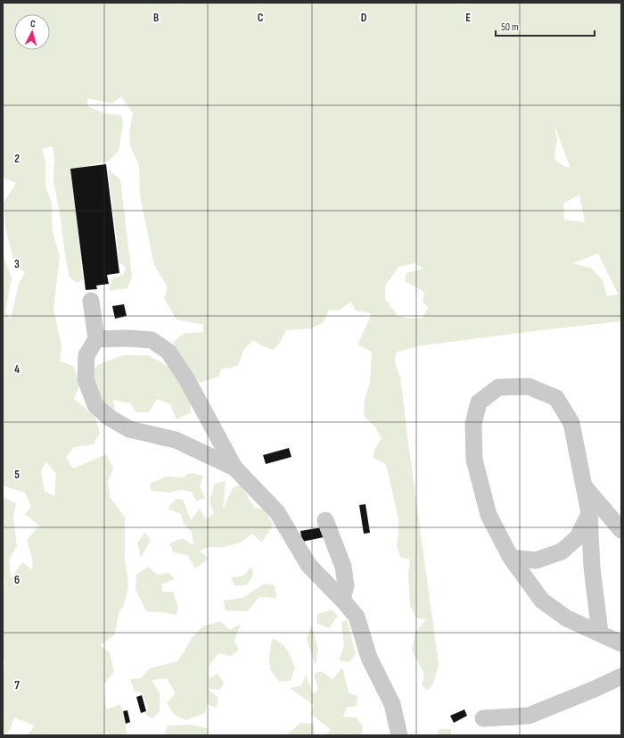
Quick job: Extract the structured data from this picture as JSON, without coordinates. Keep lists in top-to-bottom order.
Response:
{
  "scale_bar": "50 m",
  "north": "top",
  "grid": {
    "columns": [
      "B",
      "C",
      "D",
      "E"
    ],
    "rows": [
      "2",
      "3",
      "4",
      "5",
      "6",
      "7"
    ]
  }
}
